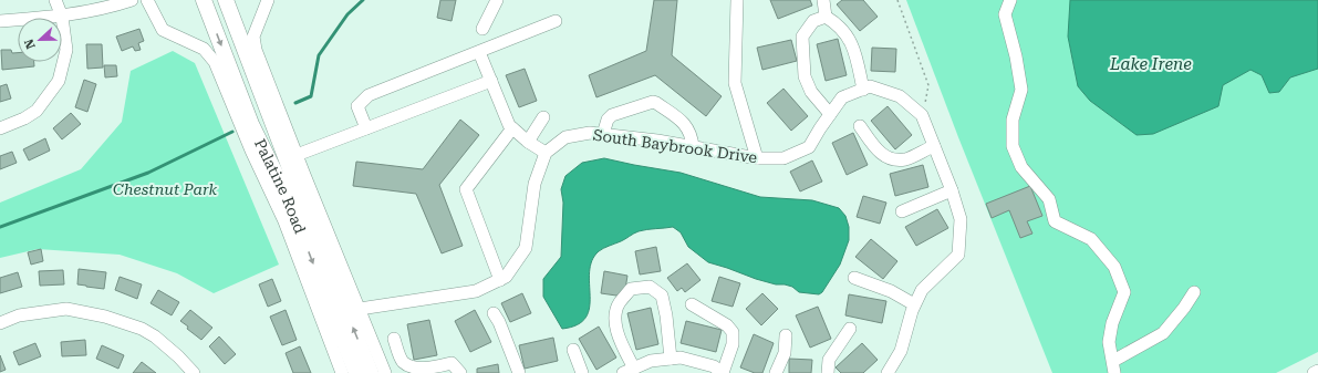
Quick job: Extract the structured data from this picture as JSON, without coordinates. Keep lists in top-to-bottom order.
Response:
{
  "streets": {
    "main road": ["Palatine Road"],
    "street": ["South Baybrook Drive"]
  },
  "water": ["Lake Irene"],
  "parks": ["Chestnut Park"],
  "north": "left"
}
